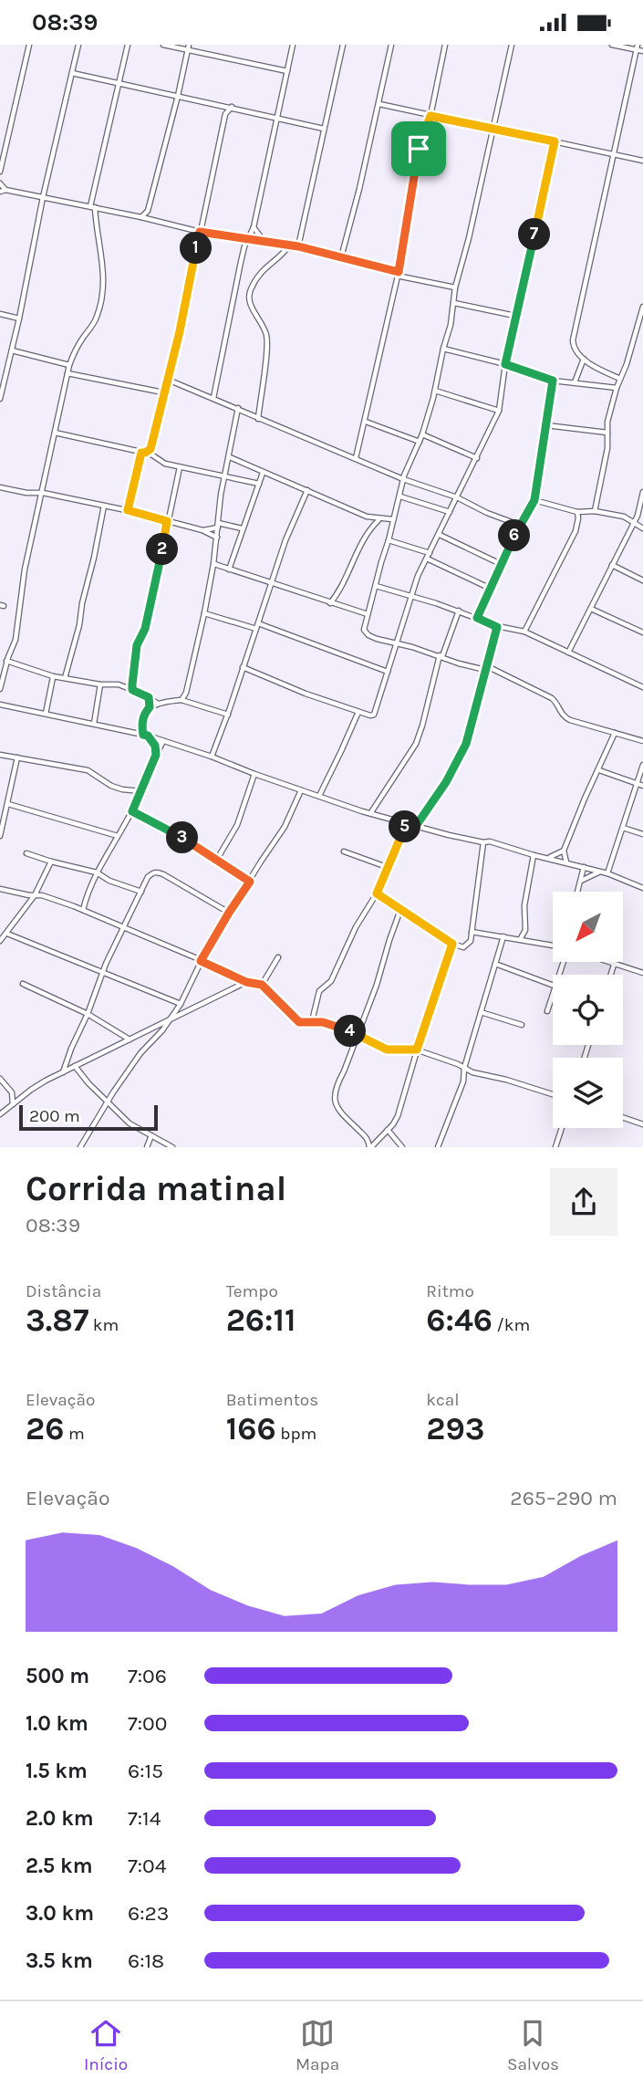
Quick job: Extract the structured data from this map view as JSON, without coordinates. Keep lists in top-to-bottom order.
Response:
{
  "scale_bar": "200 m",
  "north": "bottom left",
  "page": {
    "status": "08:39",
    "pins": [
      "7",
      "1",
      "6",
      "2",
      "5",
      "3",
      "4"
    ],
    "scale": "200 m",
    "heading": ["Corrida matinal", "08:39"],
    "stats": [
      ["Distância", "3.87 km"],
      ["Tempo", "26:11"],
      ["Ritmo", "6:46 /km"],
      ["Elevação", "26 m"],
      ["Batimentos", "166 bpm"],
      ["kcal", "293"]
    ],
    "chart": ["Elevação", "265–290 m"],
    "list": [
      {
        "name": "500 m",
        "note": "7:06"
      },
      {
        "name": "1.0 km",
        "note": "7:00"
      },
      {
        "name": "1.5 km",
        "note": "6:15"
      },
      {
        "name": "2.0 km",
        "note": "7:14"
      },
      {
        "name": "2.5 km",
        "note": "7:04"
      },
      {
        "name": "3.0 km",
        "note": "6:23"
      },
      {
        "name": "3.5 km",
        "note": "6:18"
      }
    ],
    "tabs": ["Início", "Mapa", "Salvos"]
  }
}
